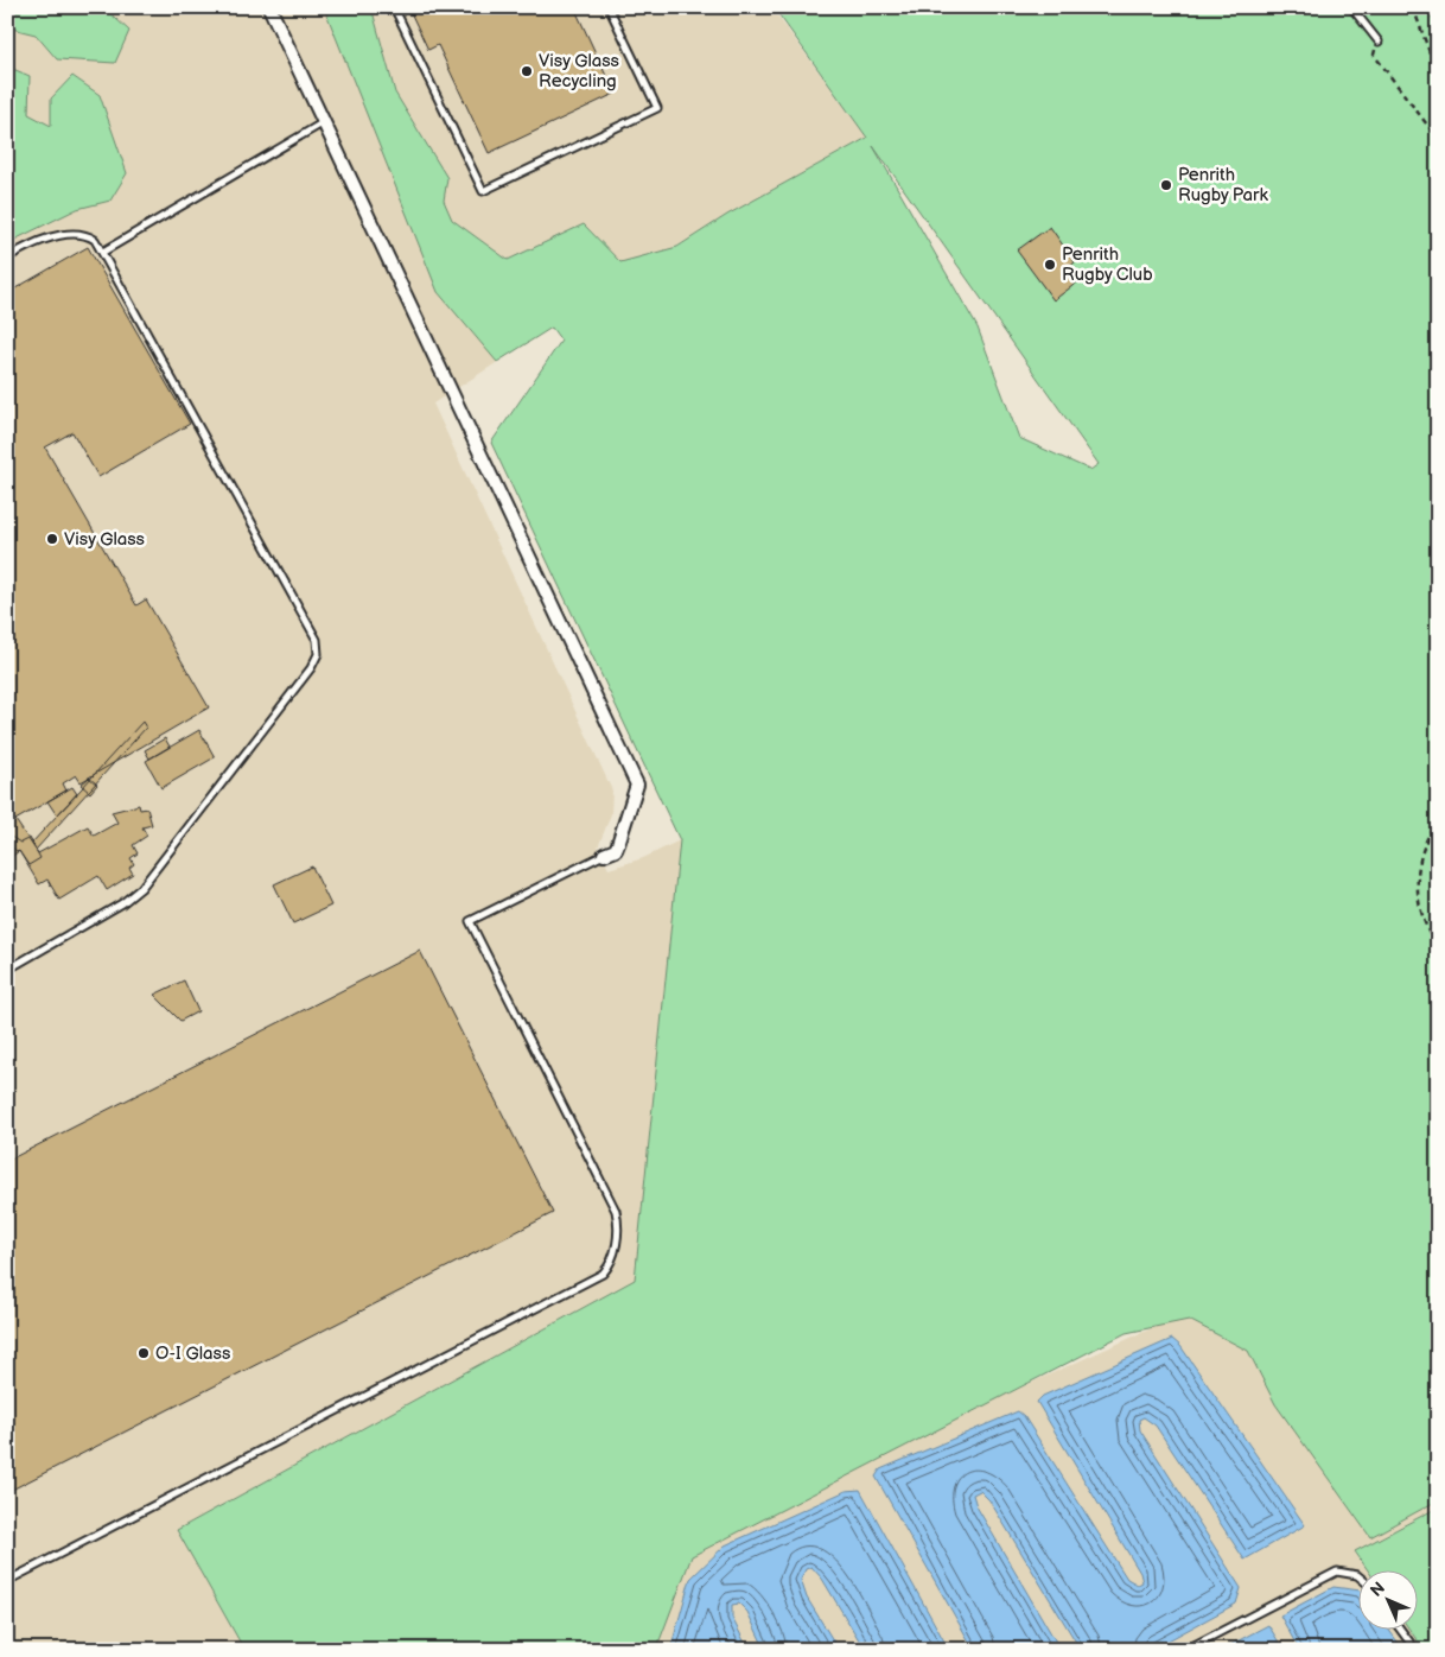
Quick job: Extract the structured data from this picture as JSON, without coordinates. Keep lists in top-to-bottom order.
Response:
{
  "places": [
    "Visy Glass Recycling",
    "Penrith Rugby Park",
    "Penrith Rugby Club",
    "Visy Glass",
    "O-I Glass"
  ],
  "north": "top left"
}
